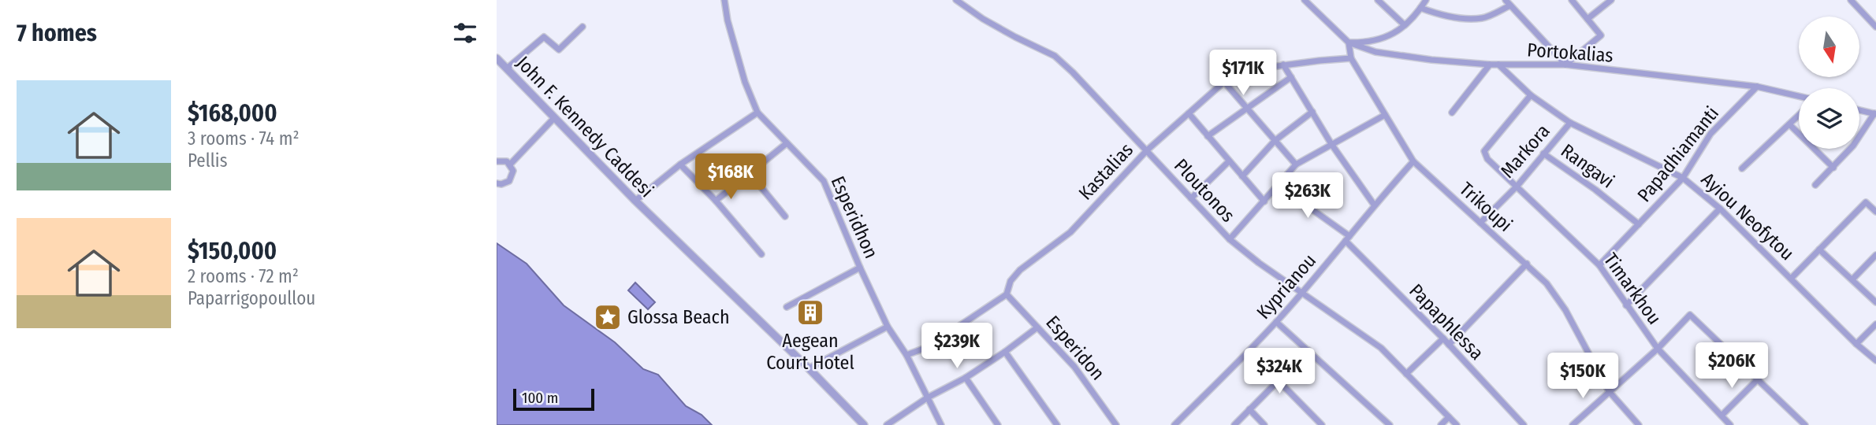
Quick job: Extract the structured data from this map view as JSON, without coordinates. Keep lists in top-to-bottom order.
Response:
{
  "streets": {
    "street": [
      "Portokalias",
      "John F. Kennedy Caddesi",
      "Markora",
      "Papadhiamanti",
      "Rangavi",
      "Kastalias",
      "Ploutonos",
      "Trikoupi",
      "Ayiou Neofytou",
      "Esperidhon",
      "Kyprianou",
      "Timarkhou",
      "Papaphlessa",
      "Esperidon"
    ]
  },
  "crossings": [
    ["Portokalias", "Papadhiamanti"],
    ["Portokalias", "Trikoupi"],
    ["Portokalias", "Ayiou Neofytou"],
    ["Markora", "Rangavi"],
    ["Markora", "Trikoupi"],
    ["Markora", "Ayiou Neofytou"],
    ["Markora", "Timarkhou"],
    ["Papadhiamanti", "Rangavi"],
    ["Papadhiamanti", "Ayiou Neofytou"],
    ["Papadhiamanti", "Timarkhou"],
    ["Kastalias", "Ploutonos"],
    ["Kastalias", "Trikoupi"],
    ["Kastalias", "Esperidhon"],
    ["Kastalias", "Esperidon"],
    ["Ploutonos", "Kyprianou"],
    ["Trikoupi", "Kyprianou"],
    ["Ayiou Neofytou", "Timarkhou"],
    ["Kyprianou", "Papaphlessa"]
  ],
  "places": {
    "building": ["Aegean Court Hotel"],
    "place": ["Glossa Beach"]
  },
  "scale_bar": "100 m",
  "north": "bottom",
  "page": {
    "heading": "7 homes",
    "price": [
      "$171K",
      "$168K",
      "$263K",
      "$239K",
      "$206K",
      "$324K",
      "$150K"
    ],
    "list": [
      {
        "name": "$168,000",
        "note": "3 rooms · 74 m² · Pellis"
      },
      {
        "name": "$150,000",
        "note": "2 rooms · 72 m² · Paparrigopoullou"
      }
    ],
    "scale": "100 m"
  }
}
